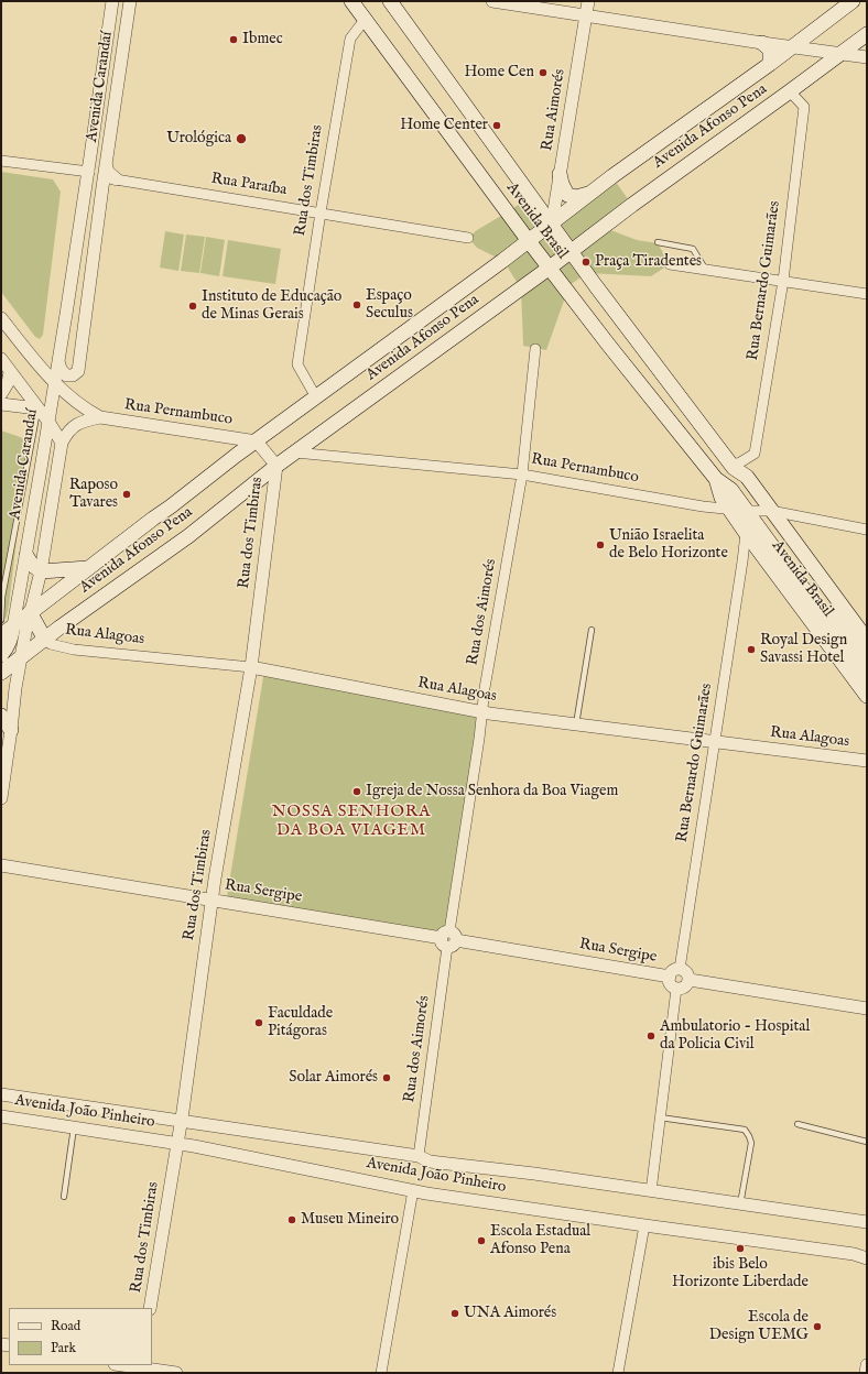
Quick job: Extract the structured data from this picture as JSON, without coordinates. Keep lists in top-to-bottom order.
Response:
{
  "streets": {
    "main road": ["Avenida Afonso Pena", "Avenida Brasil"],
    "street": [
      "Avenida Carandaí",
      "Rua Aimorés",
      "Rua dos Timbiras",
      "Rua Paraíba",
      "Rua Bernardo Guimarães",
      "Rua Pernambuco",
      "Rua dos Aimorés",
      "Rua Alagoas",
      "Rua Sergipe",
      "Avenida João Pinheiro"
    ]
  },
  "crossings": [
    ["Avenida Carandaí", "Avenida Afonso Pena"],
    ["Avenida Carandaí", "Rua Paraíba"],
    ["Avenida Carandaí", "Rua Pernambuco"],
    ["Rua Aimorés", "Avenida Afonso Pena"],
    ["Rua Aimorés", "Avenida Brasil"],
    ["Avenida Afonso Pena", "Rua dos Timbiras"],
    ["Avenida Afonso Pena", "Avenida Brasil"],
    ["Avenida Afonso Pena", "Rua Bernardo Guimarães"],
    ["Avenida Afonso Pena", "Rua Pernambuco"],
    ["Avenida Afonso Pena", "Rua Alagoas"],
    ["Rua dos Timbiras", "Rua Paraíba"],
    ["Rua dos Timbiras", "Avenida Brasil"],
    ["Rua dos Timbiras", "Rua Alagoas"],
    ["Rua dos Timbiras", "Rua Sergipe"],
    ["Rua dos Timbiras", "Avenida João Pinheiro"],
    ["Avenida Brasil", "Rua Bernardo Guimarães"],
    ["Avenida Brasil", "Rua Pernambuco"],
    ["Rua Bernardo Guimarães", "Rua Alagoas"],
    ["Rua Bernardo Guimarães", "Rua Sergipe"],
    ["Rua Pernambuco", "Rua dos Aimorés"],
    ["Rua dos Aimorés", "Rua Alagoas"],
    ["Rua dos Aimorés", "Rua Sergipe"],
    ["Rua dos Aimorés", "Avenida João Pinheiro"]
  ],
  "districts": ["NOSSA SENHORA DA BOA VIAGEM"],
  "places": [
    "Ibmec",
    "Home Cen",
    "Home Center",
    "Urológica",
    "Praça Tiradentes",
    "Espaço Seculus",
    "Instituto de Educação de Minas Gerais",
    "Raposo Tavares",
    "União Israelita de Belo Horizonte",
    "Royal Design Savassi Hotel",
    "Igreja de Nossa Senhora da Boa Viagem",
    "Faculdade Pitágoras",
    "Ambulatorio - Hospital da Policia Civil",
    "Solar Aimorés",
    "Museu Mineiro",
    "Escola Estadual Afonso Pena",
    "ibis Belo Horizonte Liberdade",
    "UNA Aimorés",
    "Escola de Design UEMG"
  ],
  "legend": ["Road", "Park"]
}
